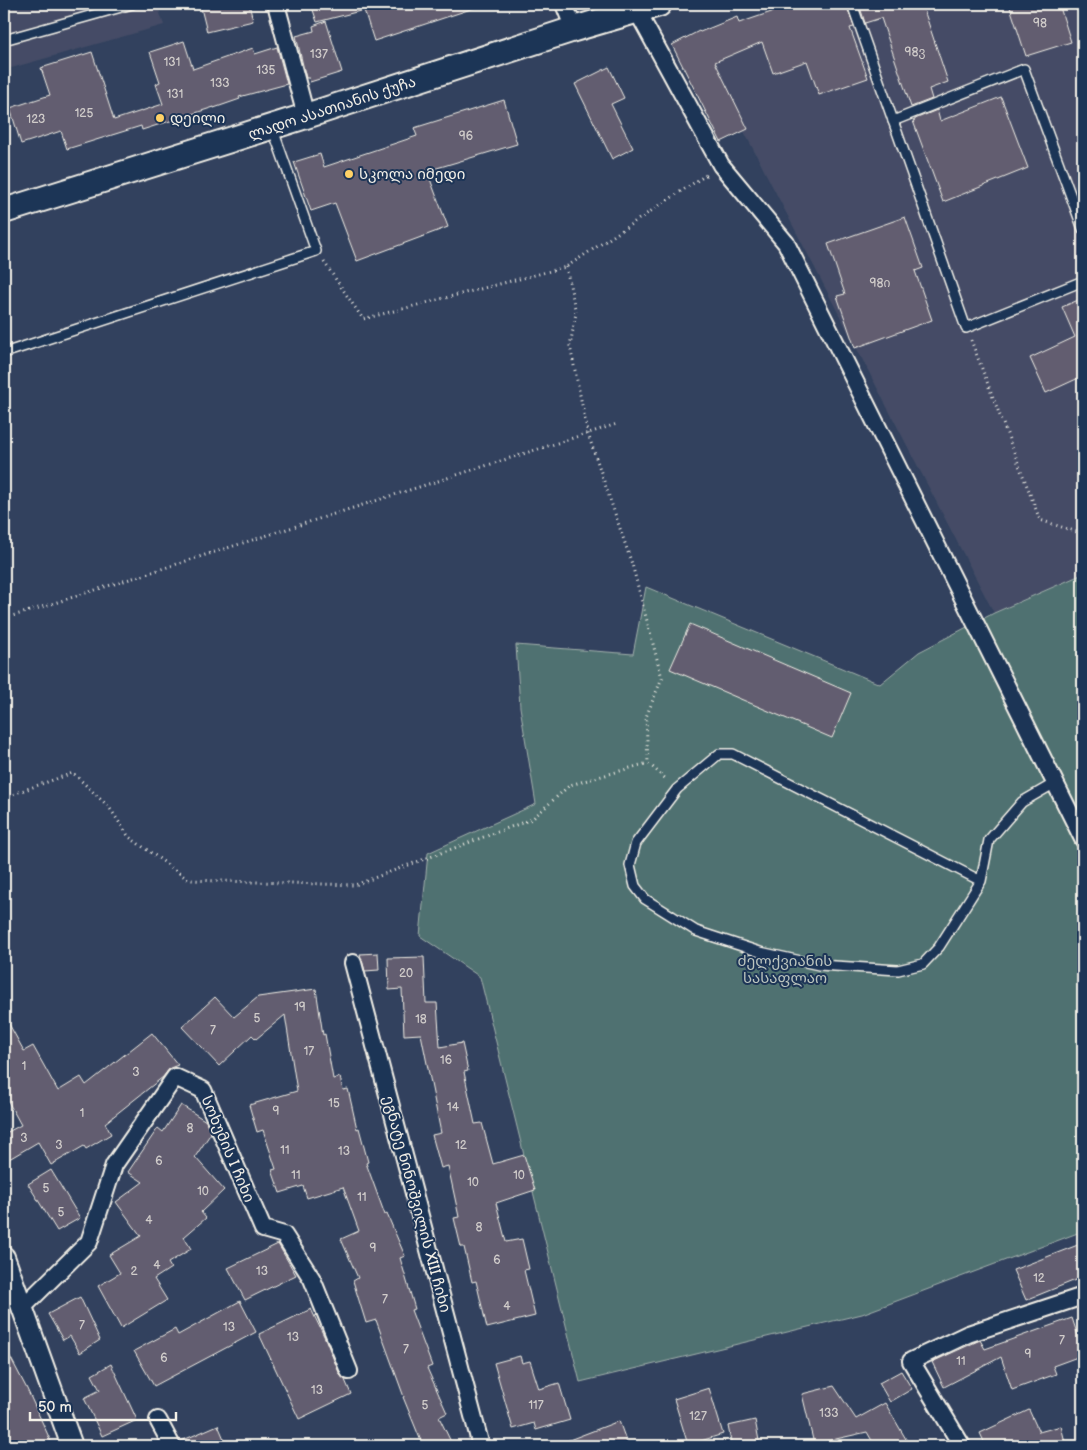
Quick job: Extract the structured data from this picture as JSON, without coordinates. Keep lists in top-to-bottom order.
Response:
{
  "streets": {
    "main road": ["ლადო ასათიანის ქუჩა"],
    "street": ["სოხუმის I ჩიხი", "ეგნატე ნინოშვილის XIII ჩიხი"]
  },
  "parks": ["ძელქვიანის სასაფლაო"],
  "places": ["დეილი", "სკოლა იმედი"],
  "house_numbers": [
    "98",
    "98ვ",
    "137",
    "131",
    "135",
    "133",
    "131",
    "125",
    "123",
    "96",
    "98ი",
    "20",
    "19",
    "5",
    "18",
    "7",
    "17",
    "16",
    "1",
    "3",
    "15",
    "14",
    "9",
    "1",
    "8",
    "3",
    "3",
    "12",
    "11",
    "13",
    "6",
    "11",
    "10",
    "10",
    "5",
    "10",
    "11",
    "5",
    "4",
    "8",
    "9",
    "6",
    "4",
    "2",
    "13",
    "12",
    "7",
    "4",
    "7",
    "13",
    "13",
    "7",
    "7",
    "9",
    "6",
    "11",
    "13",
    "5",
    "117",
    "133",
    "127"
  ],
  "scale_bar": "50 m"
}
